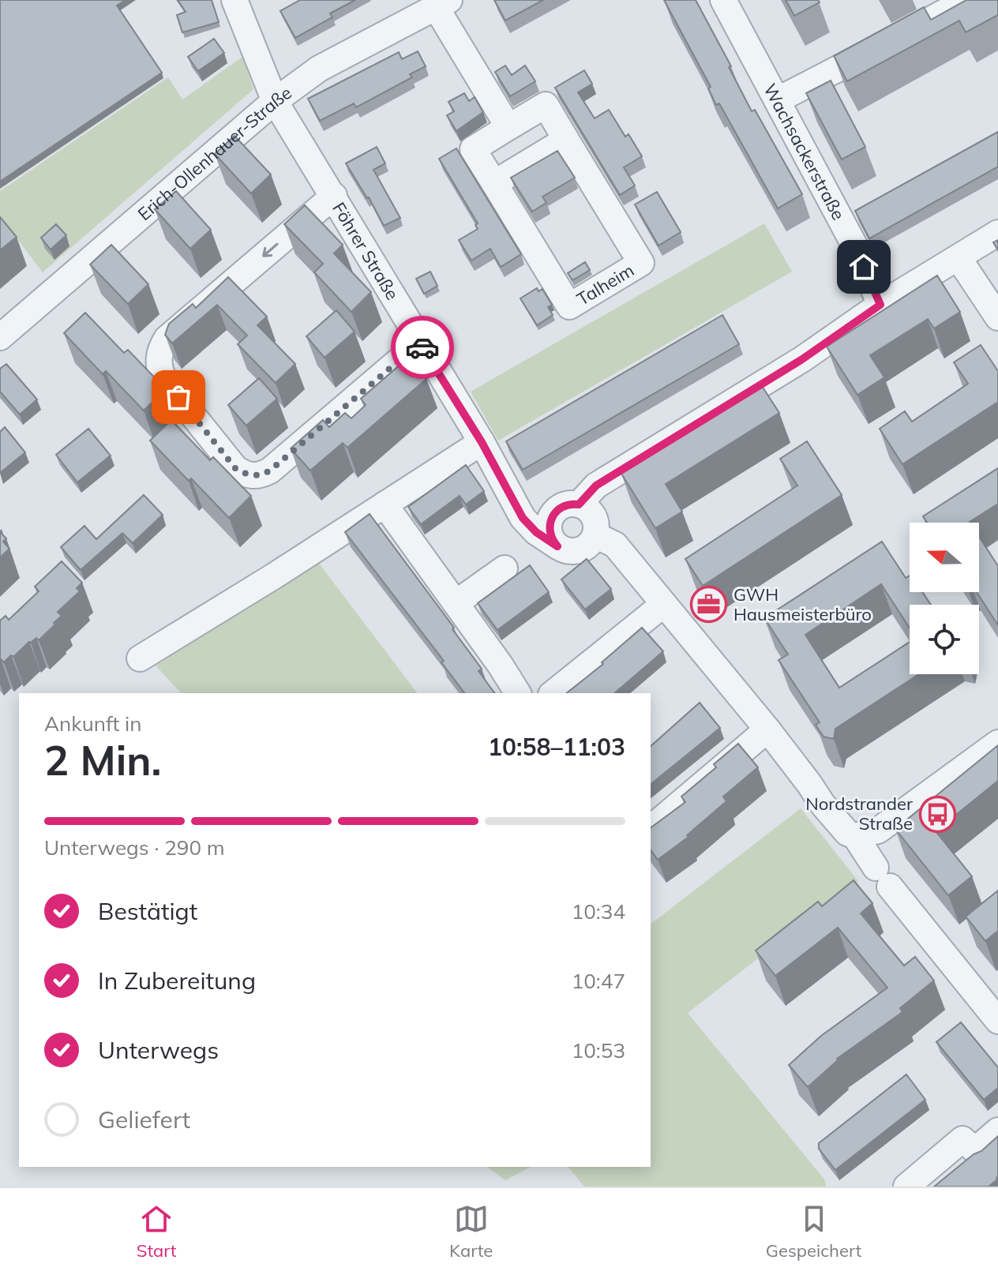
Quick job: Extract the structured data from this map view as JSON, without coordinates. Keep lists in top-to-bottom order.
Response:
{
  "streets": {
    "street": [
      "Wachsackerstraße",
      "Erich-Ollenhauer-Straße",
      "Föhrer Straße",
      "Talheim"
    ]
  },
  "crossings": [
    ["Erich-Ollenhauer-Straße", "Föhrer Straße"]
  ],
  "places": {
    "office": ["GWH Hausmeisterbüro"],
    "bus stop": ["Nordstrander Straße"]
  },
  "north": "left",
  "page": {
    "heading": ["2 Min.", "Ankunft in", "10:58–11:03"],
    "bar": "Unterwegs · 290 m",
    "list": [
      ["Bestätigt", "10:34"],
      ["In Zubereitung", "10:47"],
      ["Unterwegs", "10:53"],
      "Geliefert"
    ],
    "tabs": ["Start", "Karte", "Gespeichert"]
  }
}
